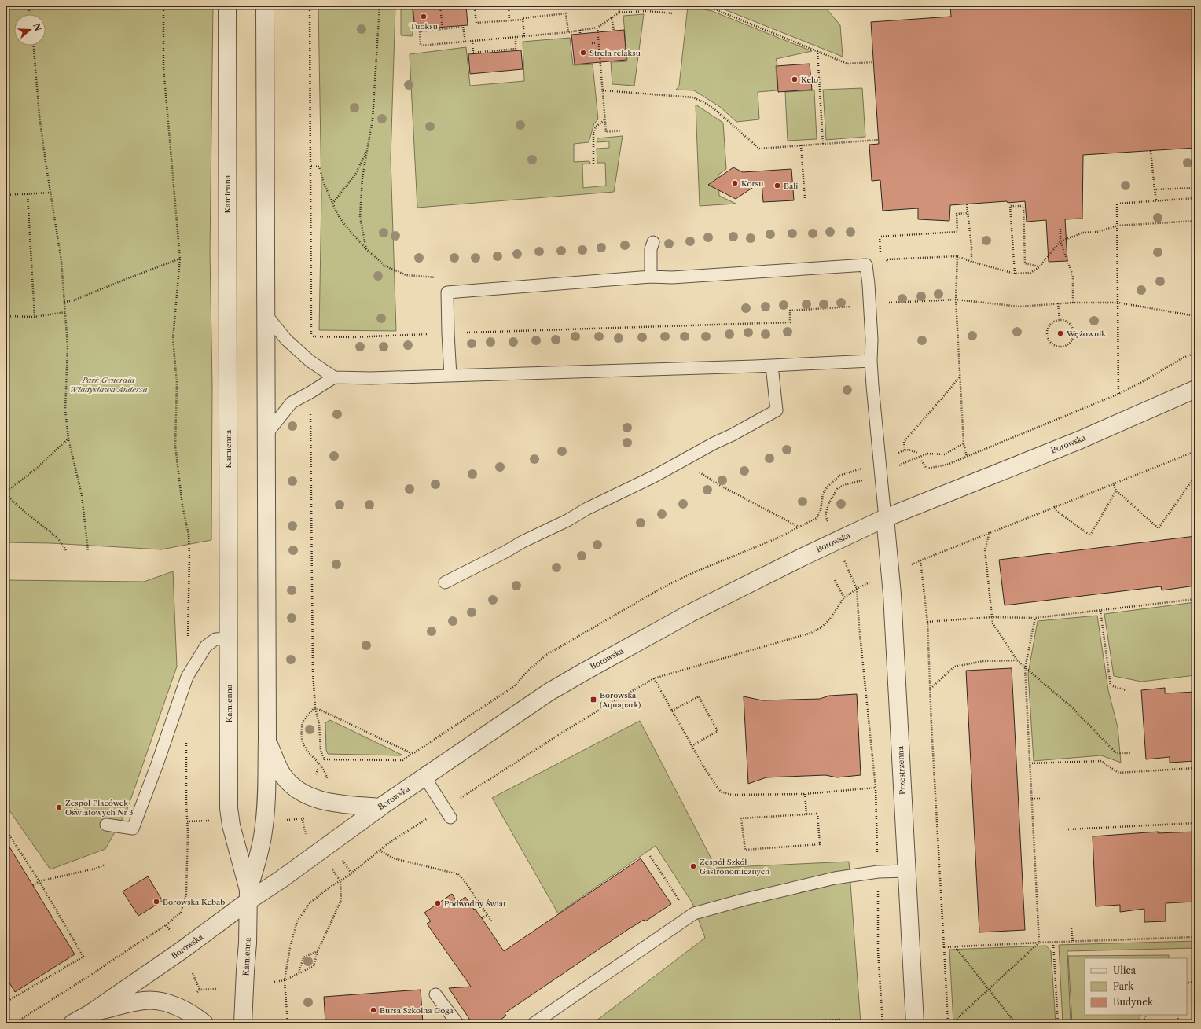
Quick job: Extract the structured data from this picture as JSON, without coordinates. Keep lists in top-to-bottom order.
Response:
{
  "streets": {
    "street": ["Kamienna", "Borowska", "Przestrzenna"]
  },
  "crossings": [
    ["Kamienna", "Borowska"],
    ["Borowska", "Przestrzenna"]
  ],
  "parks": ["Park Generała Władysława Andersa"],
  "places": {
    "other": [
      "Tuoksu",
      "Strefa relaksu",
      "Kelo",
      "Korsu",
      "Bali",
      "Wężownik",
      "Zespół Placówek Oświatowych Nr 3",
      "Zespół Szkół Gastronomicznych",
      "Borowska Kebab",
      "Podwodny Świat",
      "Bursa Szkolna Goga"
    ],
    "transit": ["Borowska (Aquapark)"]
  },
  "legend": ["Ulica", "Park", "Budynek"],
  "north": "right"
}
